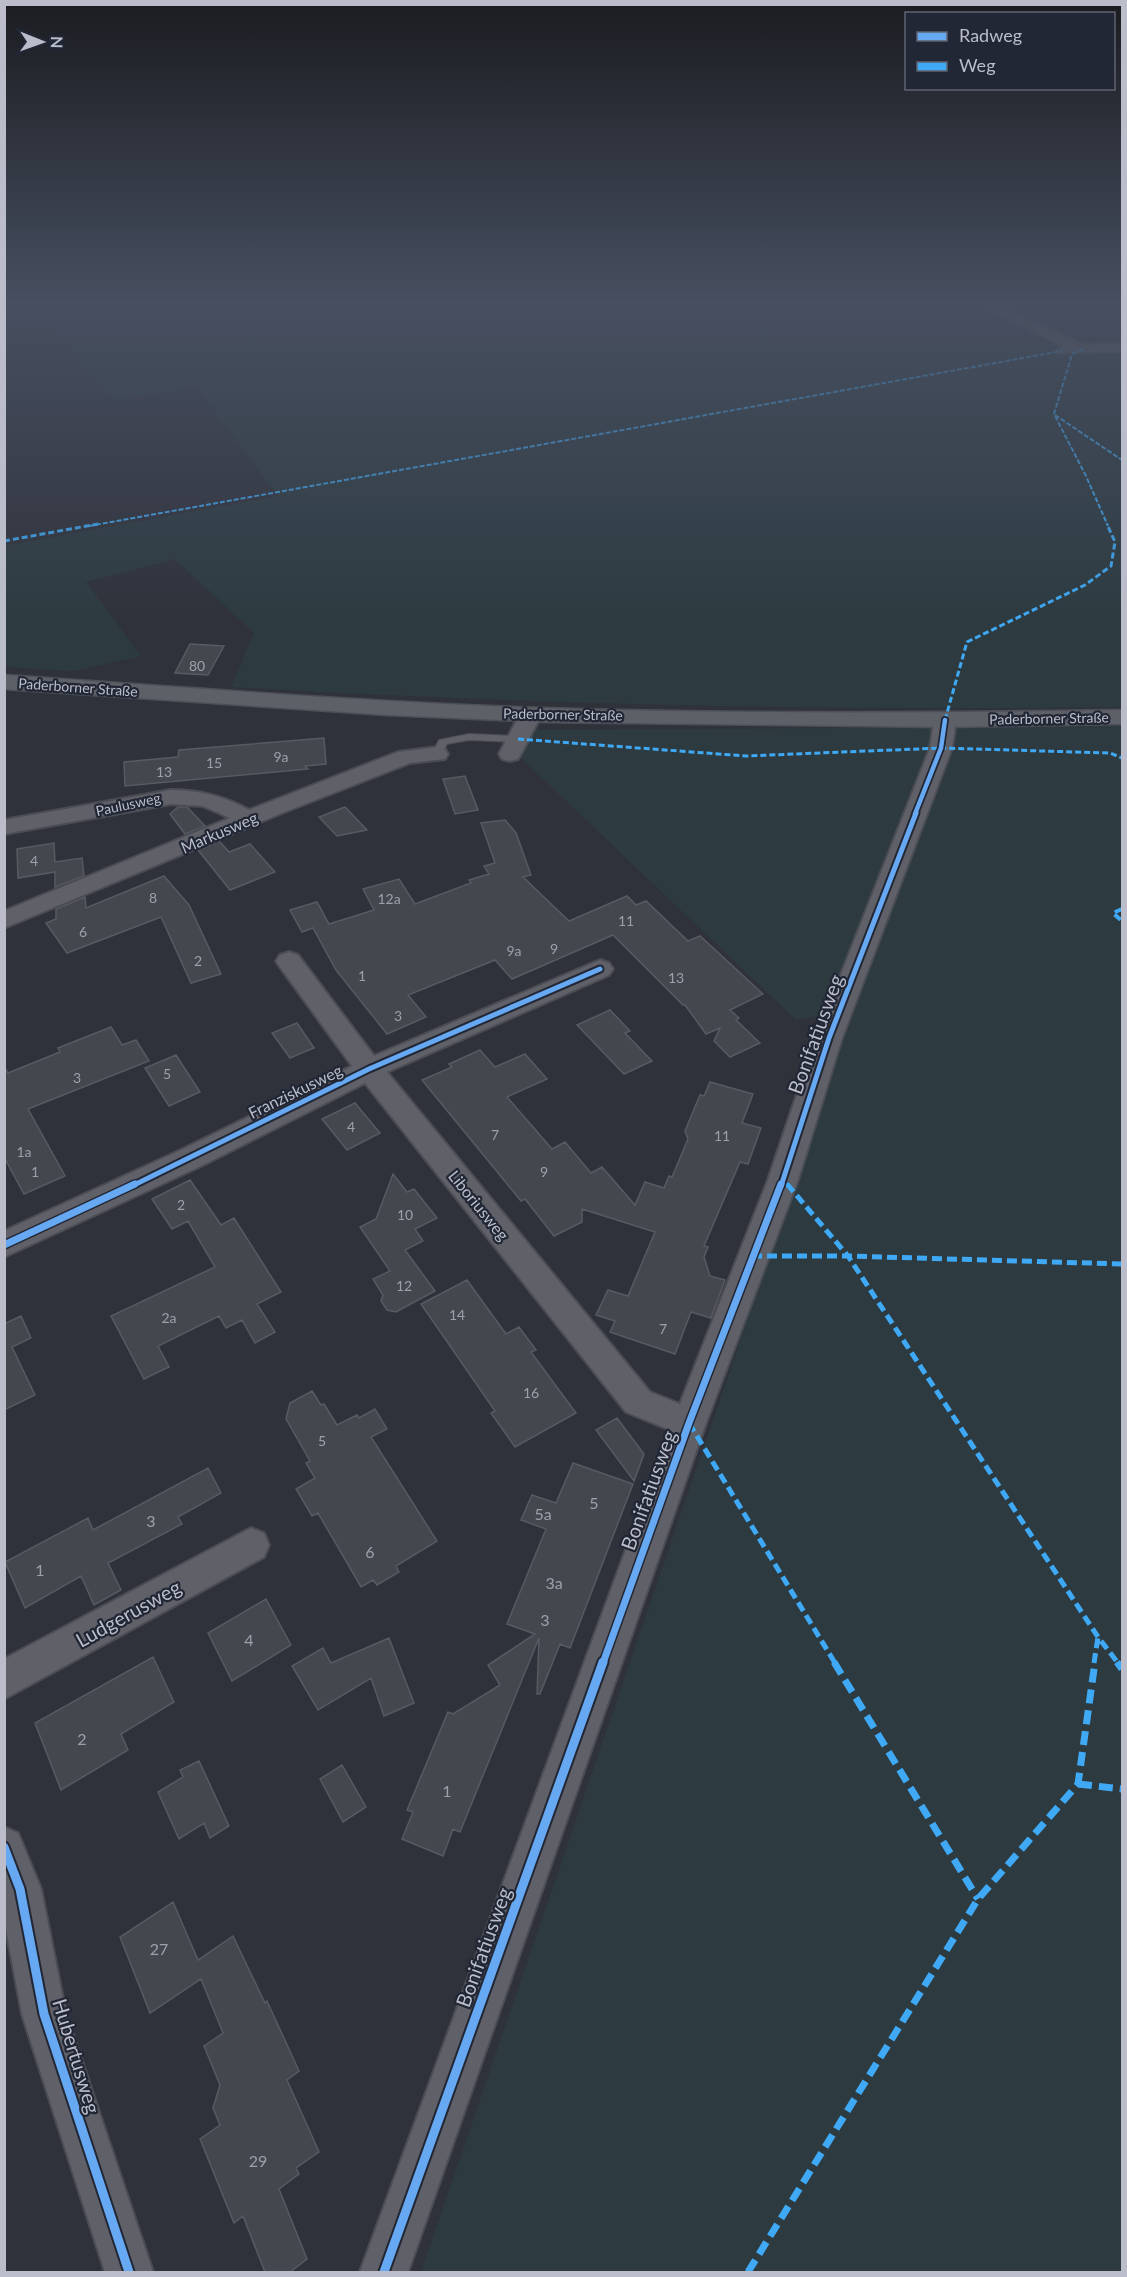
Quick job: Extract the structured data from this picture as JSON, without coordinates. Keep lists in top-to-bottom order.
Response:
{
  "streets": {
    "main road": ["Paderborner Straße"],
    "street": [
      "Paulusweg",
      "Markusweg",
      "Bonifatiusweg",
      "Franziskusweg",
      "Liboriusweg",
      "Ludgerusweg",
      "Hubertusweg"
    ]
  },
  "crossings": [
    ["Paderborner Straße", "Bonifatiusweg"],
    ["Paulusweg", "Markusweg"],
    ["Bonifatiusweg", "Liboriusweg"],
    ["Franziskusweg", "Liboriusweg"]
  ],
  "house_numbers": [
    "80",
    "9a",
    "15",
    "13",
    "4",
    "8",
    "12a",
    "11",
    "6",
    "9",
    "9a",
    "2",
    "1",
    "13",
    "3",
    "5",
    "3",
    "4",
    "7",
    "11",
    "1a",
    "1",
    "9",
    "2",
    "10",
    "12",
    "14",
    "2a",
    "7",
    "16",
    "5",
    "5",
    "5a",
    "3",
    "6",
    "1",
    "3a",
    "3",
    "4",
    "2",
    "1",
    "27",
    "29"
  ],
  "legend": ["Radweg", "Weg"],
  "north": "right"
}
